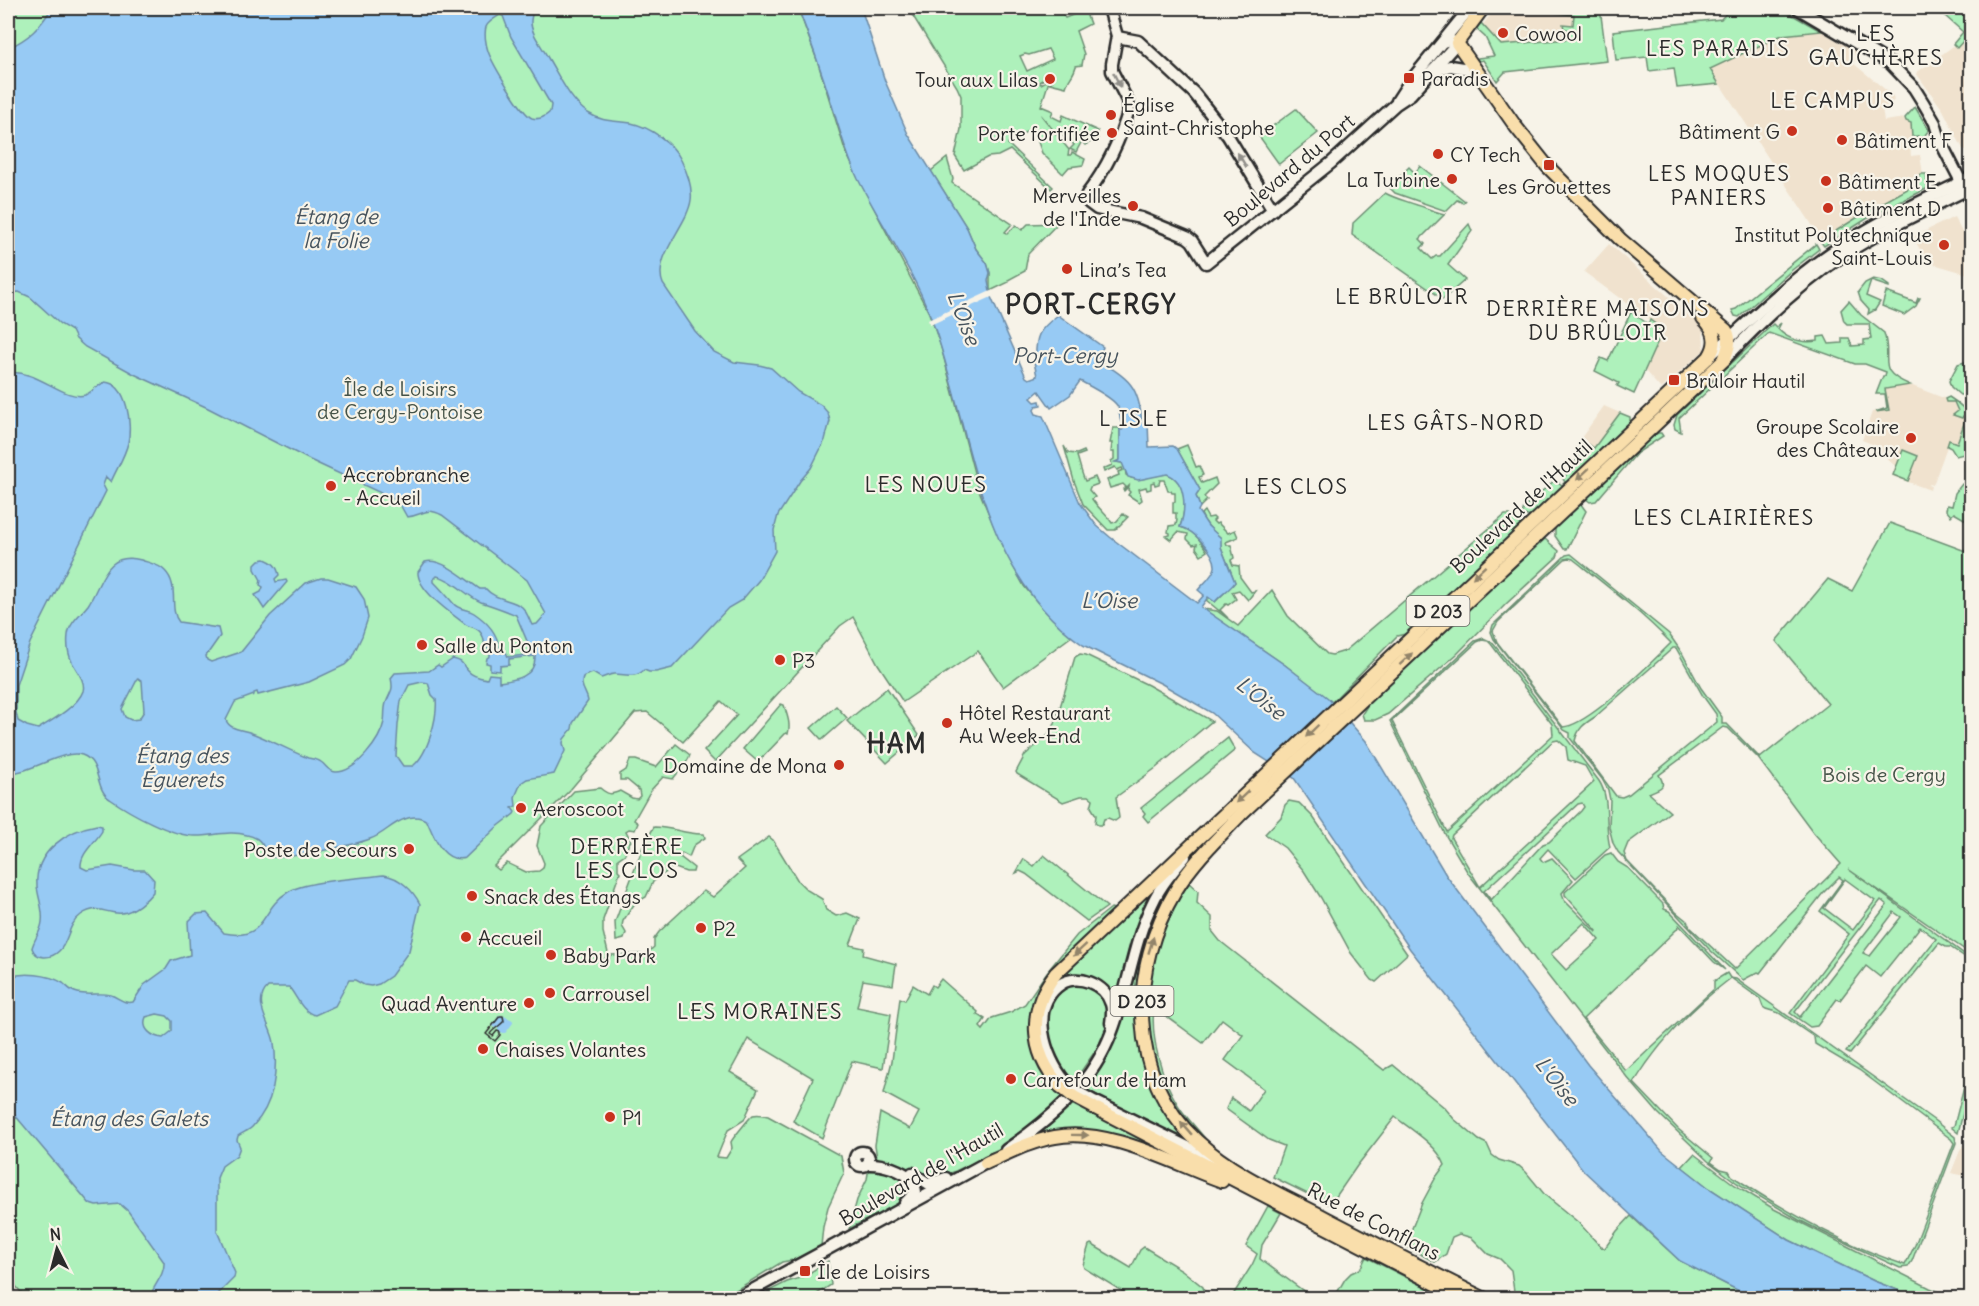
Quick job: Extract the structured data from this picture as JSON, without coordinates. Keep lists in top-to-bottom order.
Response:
{
  "streets": {
    "main road": [
      "Boulevard du Port",
      "Boulevard de l'Hautil",
      "D 203",
      "Rue de Conflans"
    ]
  },
  "crossings": [
    ["Boulevard de l'Hautil", "D 203"],
    ["D 203", "Rue de Conflans"]
  ],
  "districts": [
    "LES GAUCHÈRES",
    "LES PARADIS",
    "LE CAMPUS",
    "LES MOQUES PANIERS",
    "LE BRÛLOIR",
    "PORT-CERGY",
    "DERRIÈRE MAISONS DU BRÛLOIR",
    "L ISLE",
    "LES GÂTS-NORD",
    "LES NOUES",
    "LES CLOS",
    "LES CLAIRIÈRES",
    "HAM",
    "DERRIÈRE LES CLOS",
    "LES MORAINES"
  ],
  "water": [
    "Étang de la Folie",
    "L'Oise",
    "Port-Cergy",
    "L’Oise",
    "Étang des Éguerets",
    "Étang des Galets"
  ],
  "parks": ["Île de Loisirs de Cergy-Pontoise", "Bois de Cergy"],
  "places": {
    "other": [
      "Cowool",
      "Tour aux Lilas",
      "Église Saint-Christophe",
      "Bâtiment G",
      "Porte fortifiée",
      "Bâtiment F",
      "CY Tech",
      "La Turbine",
      "Bâtiment E",
      "Merveilles de l'Inde",
      "Bâtiment D",
      "Institut Polytechnique Saint-Louis",
      "Lina’s Tea",
      "Groupe Scolaire des Châteaux",
      "Accrobranche - Accueil",
      "Salle du Ponton",
      "P3",
      "Hôtel Restaurant Au Week-End",
      "Domaine de Mona",
      "Aeroscoot",
      "Poste de Secours",
      "Snack des Étangs",
      "P2",
      "Accueil",
      "Baby Park",
      "Carrousel",
      "Quad Aventure",
      "Chaises Volantes",
      "Carrefour de Ham",
      "P1"
    ],
    "transit": [
      "Paradis",
      "Les Grouettes",
      "Brûloir Hautil",
      "Île de Loisirs"
    ]
  },
  "north": "top"
}
